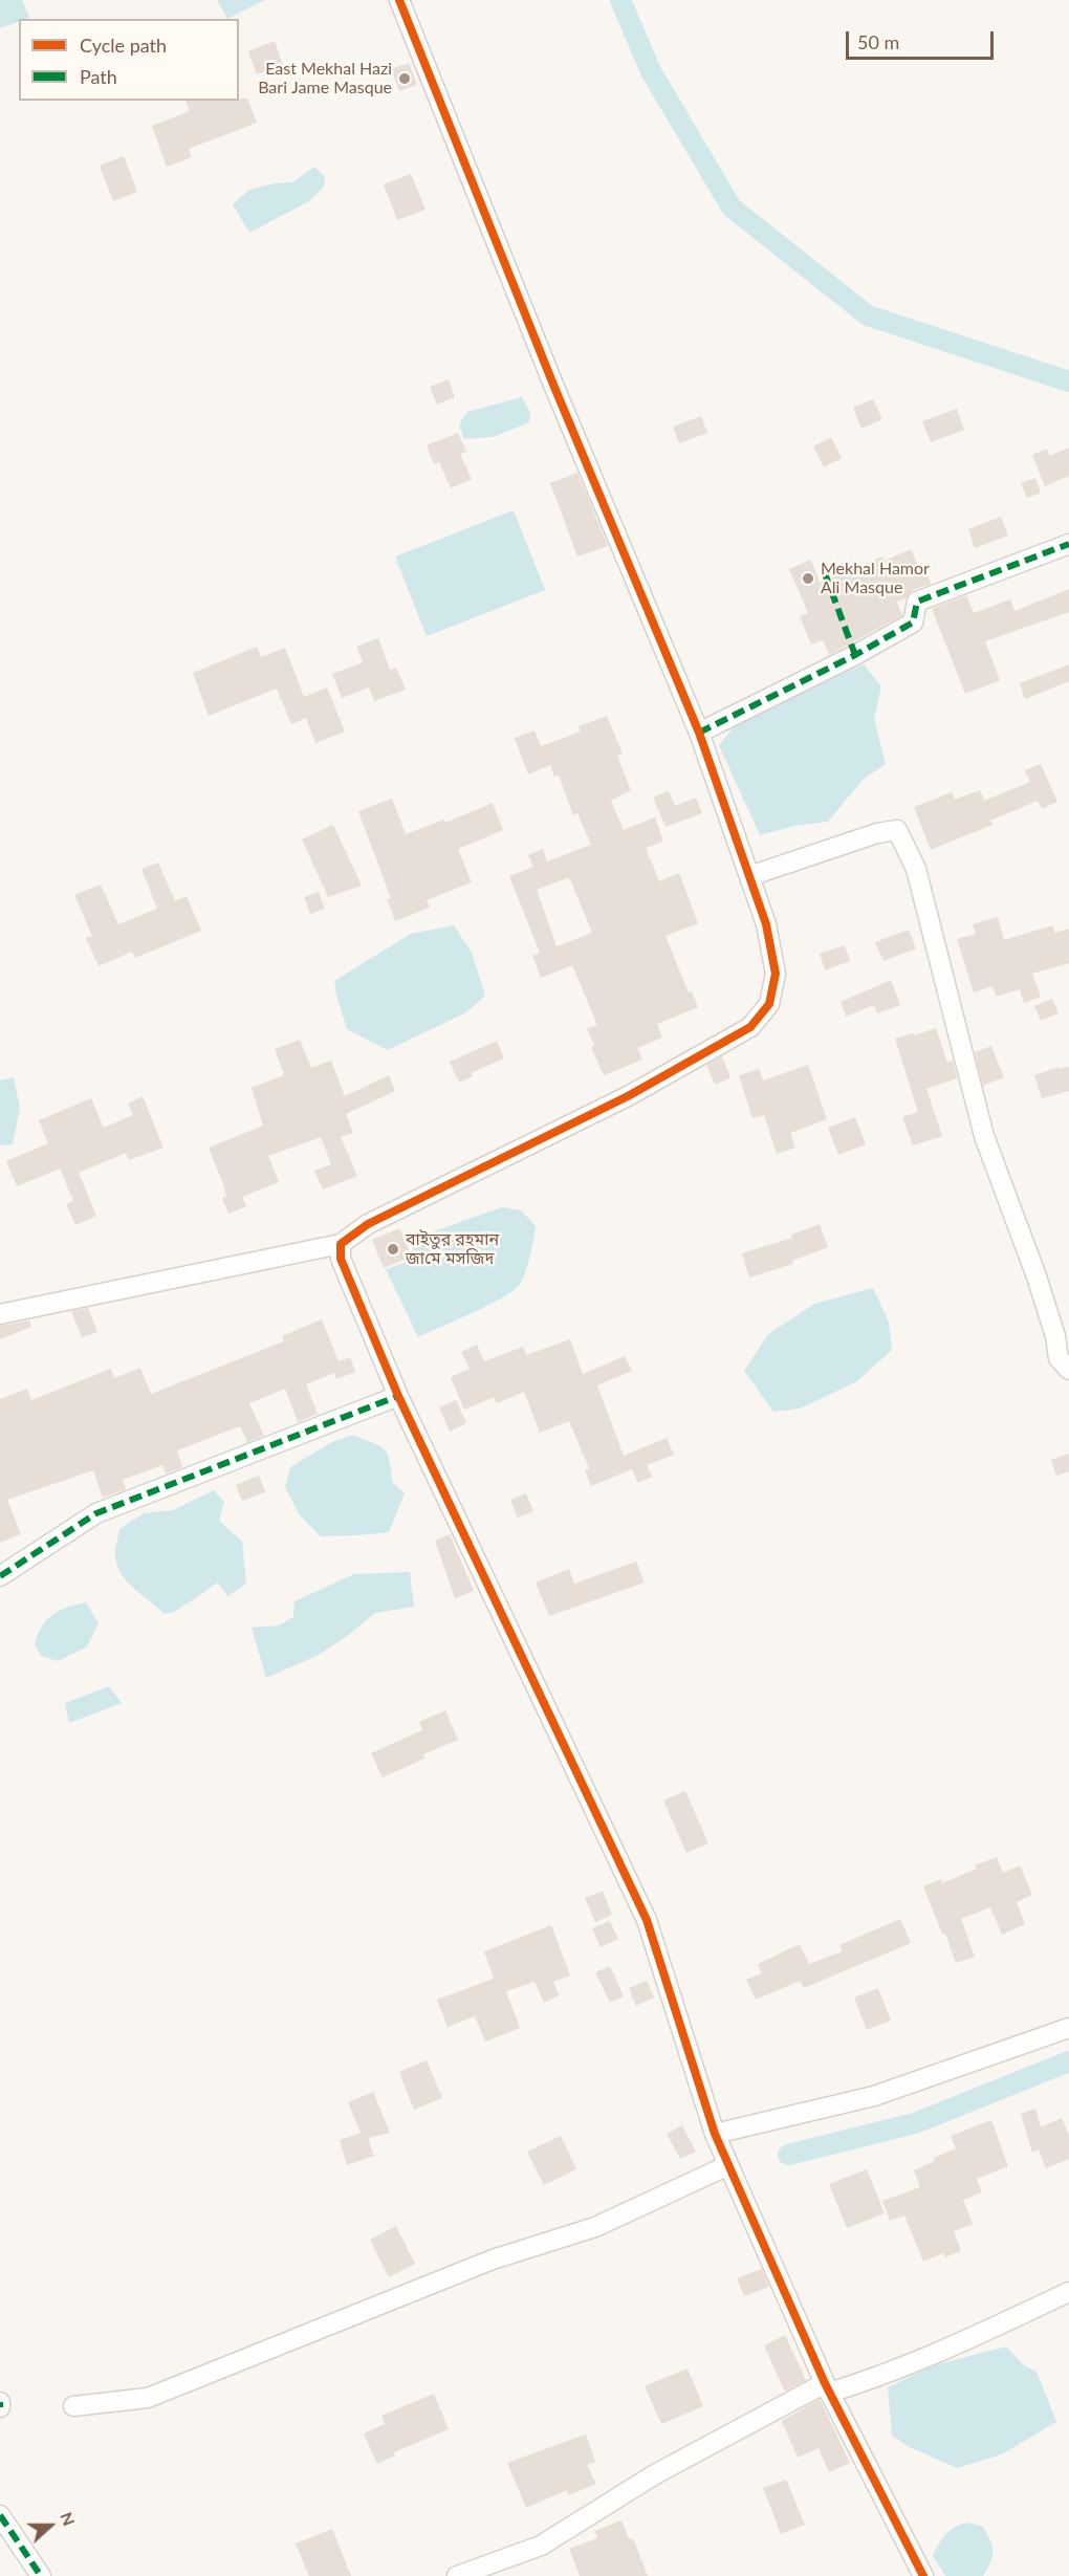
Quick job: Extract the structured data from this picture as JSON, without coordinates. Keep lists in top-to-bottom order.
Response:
{
  "places": ["East Mekhal Hazi Bari Jame Masque", "Mekhal Hamor Ali Masque", "বাইতুর রহমান জা‌মে মস‌জিদ"],
  "legend": ["Cycle path", "Path"],
  "scale_bar": "50 m",
  "north": "right"
}
